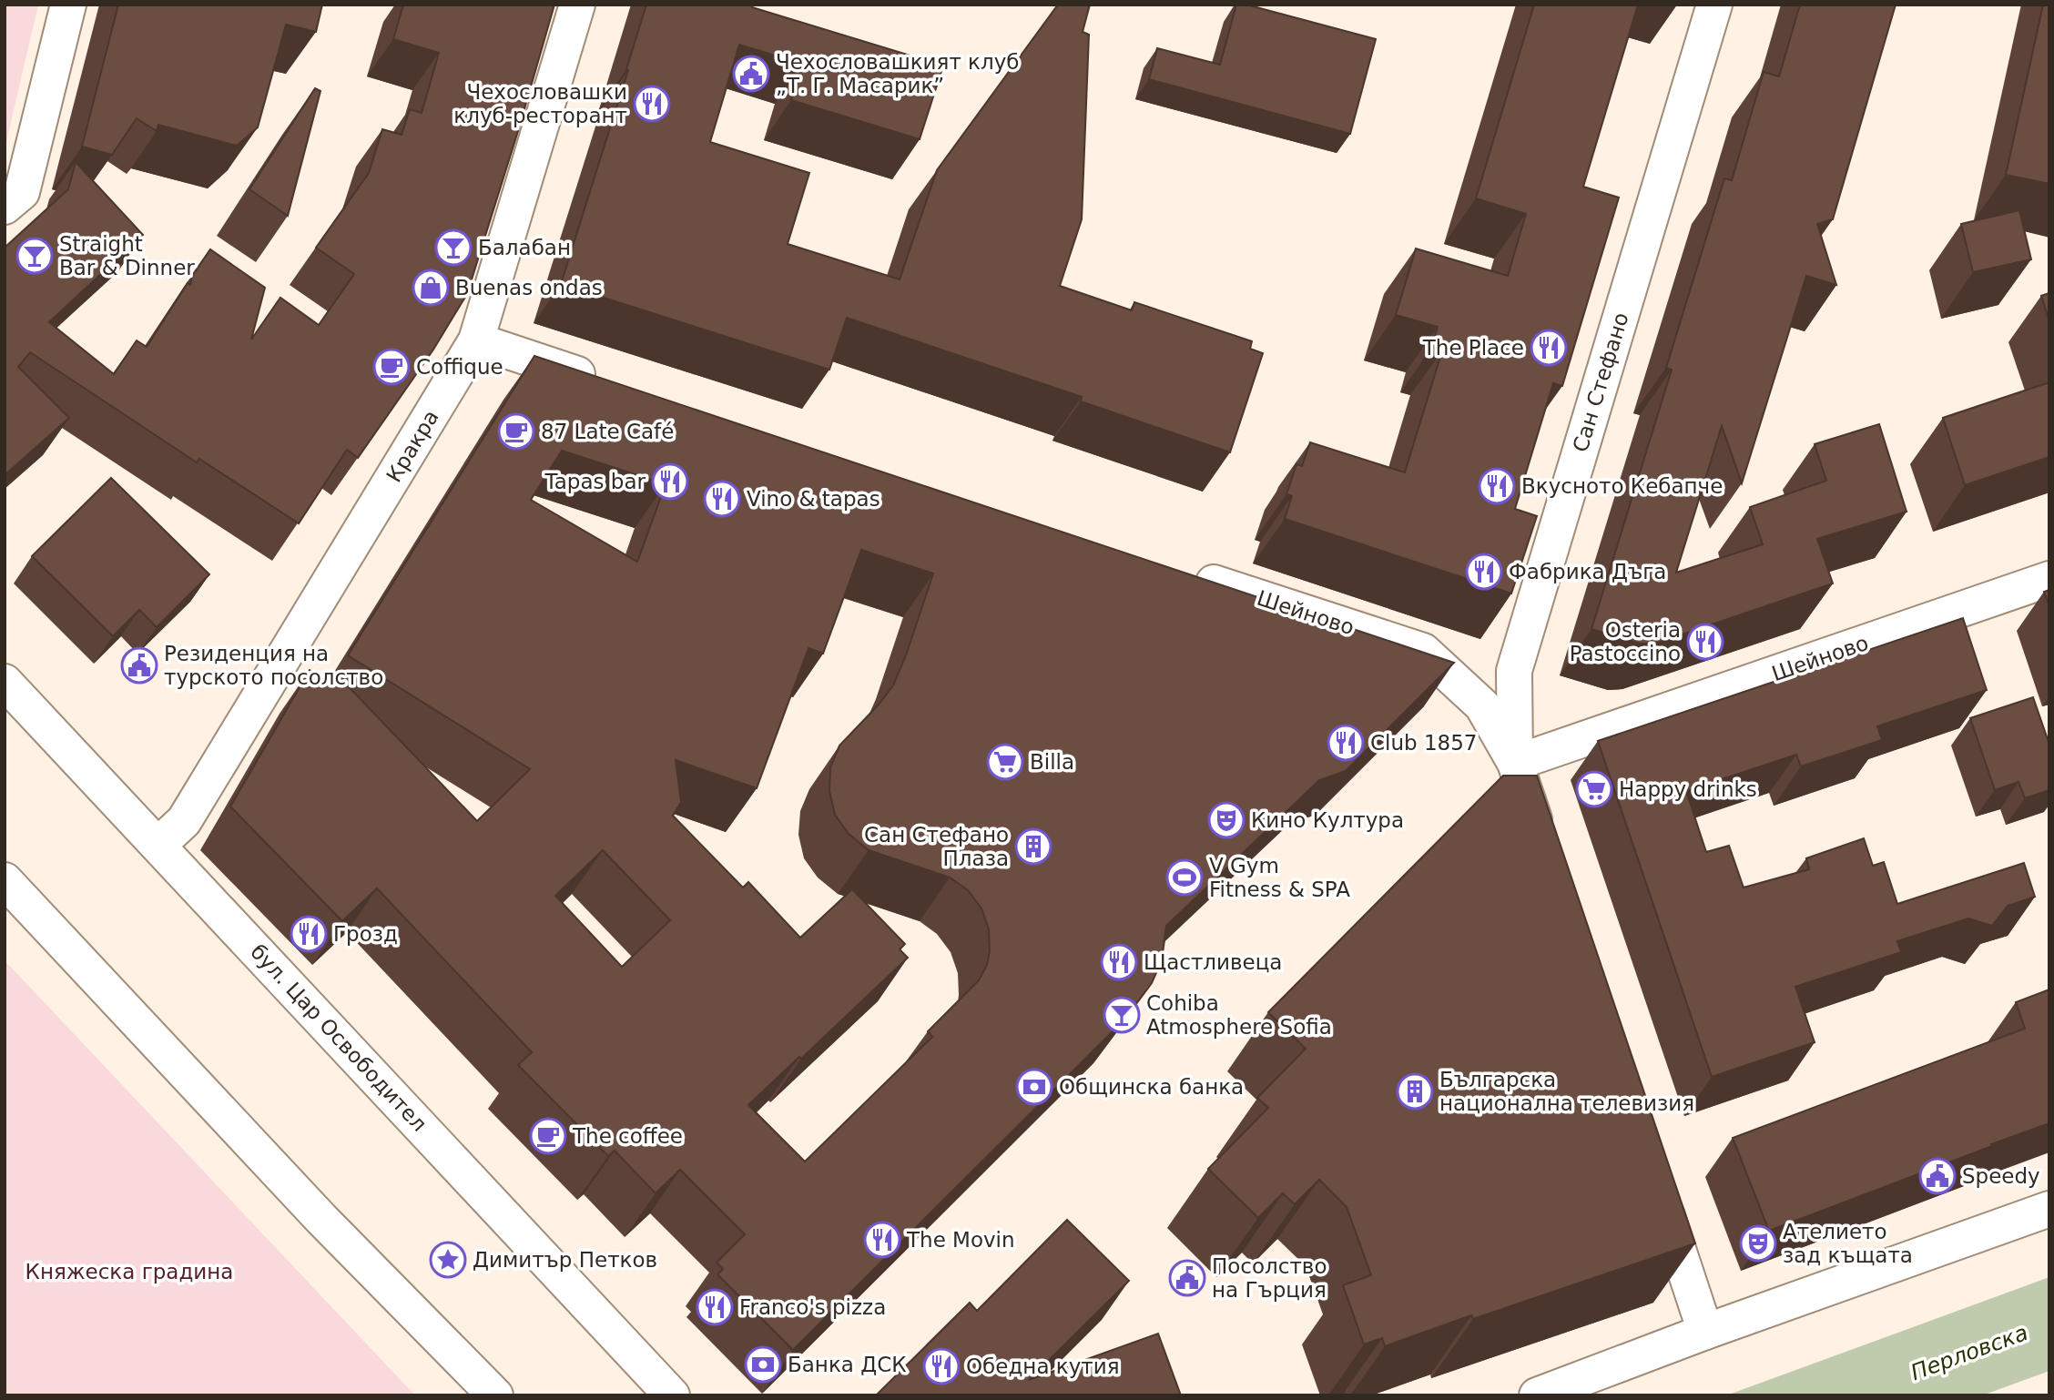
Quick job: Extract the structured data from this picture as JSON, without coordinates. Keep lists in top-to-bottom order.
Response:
{
  "streets": {
    "street": [
      "Сан Стефано",
      "Кракра",
      "Шейново",
      "бул. Цар Освободител"
    ]
  },
  "crossings": [
    ["Сан Стефано", "Шейново"],
    ["Кракра", "бул. Цар Освободител"]
  ],
  "water": ["Перловска"],
  "parks": ["Княжеска градина"],
  "places": {
    "public building": [
      "Чехословашкият клуб „Т. Г. Масарик”",
      "Резиденция на турското посолство",
      "Speedy",
      "Посолство на Гърция"
    ],
    "restaurant": [
      "Чехословашки клуб-ресторант",
      "The Place",
      "Tapas bar",
      "Вкусното Кебапче",
      "Vino & tapas",
      "Фабрика Дъга",
      "Osteria Pastoccino",
      "Club 1857",
      "Грозд",
      "Щастливеца",
      "The Movin",
      "Franco's pizza",
      "Обедна кутия"
    ],
    "bar": ["Балабан", "Straight Bar & Dinner", "Cohiba Atmosphere Sofia"],
    "shop": ["Buenas ondas"],
    "cafe": ["Coffique", "87 Late Café", "The coffee"],
    "supermarket": ["Billa", "Happy drinks"],
    "theatre": ["Кино Култура", "Ателието зад къщата"],
    "building": ["Сан Стефано Плаза", "Българска национална телевизия"],
    "sports": ["V Gym Fitness & SPA"],
    "bank": ["Общинска банка", "Банка ДСК"],
    "place": ["Димитър Петков"]
  }
}
